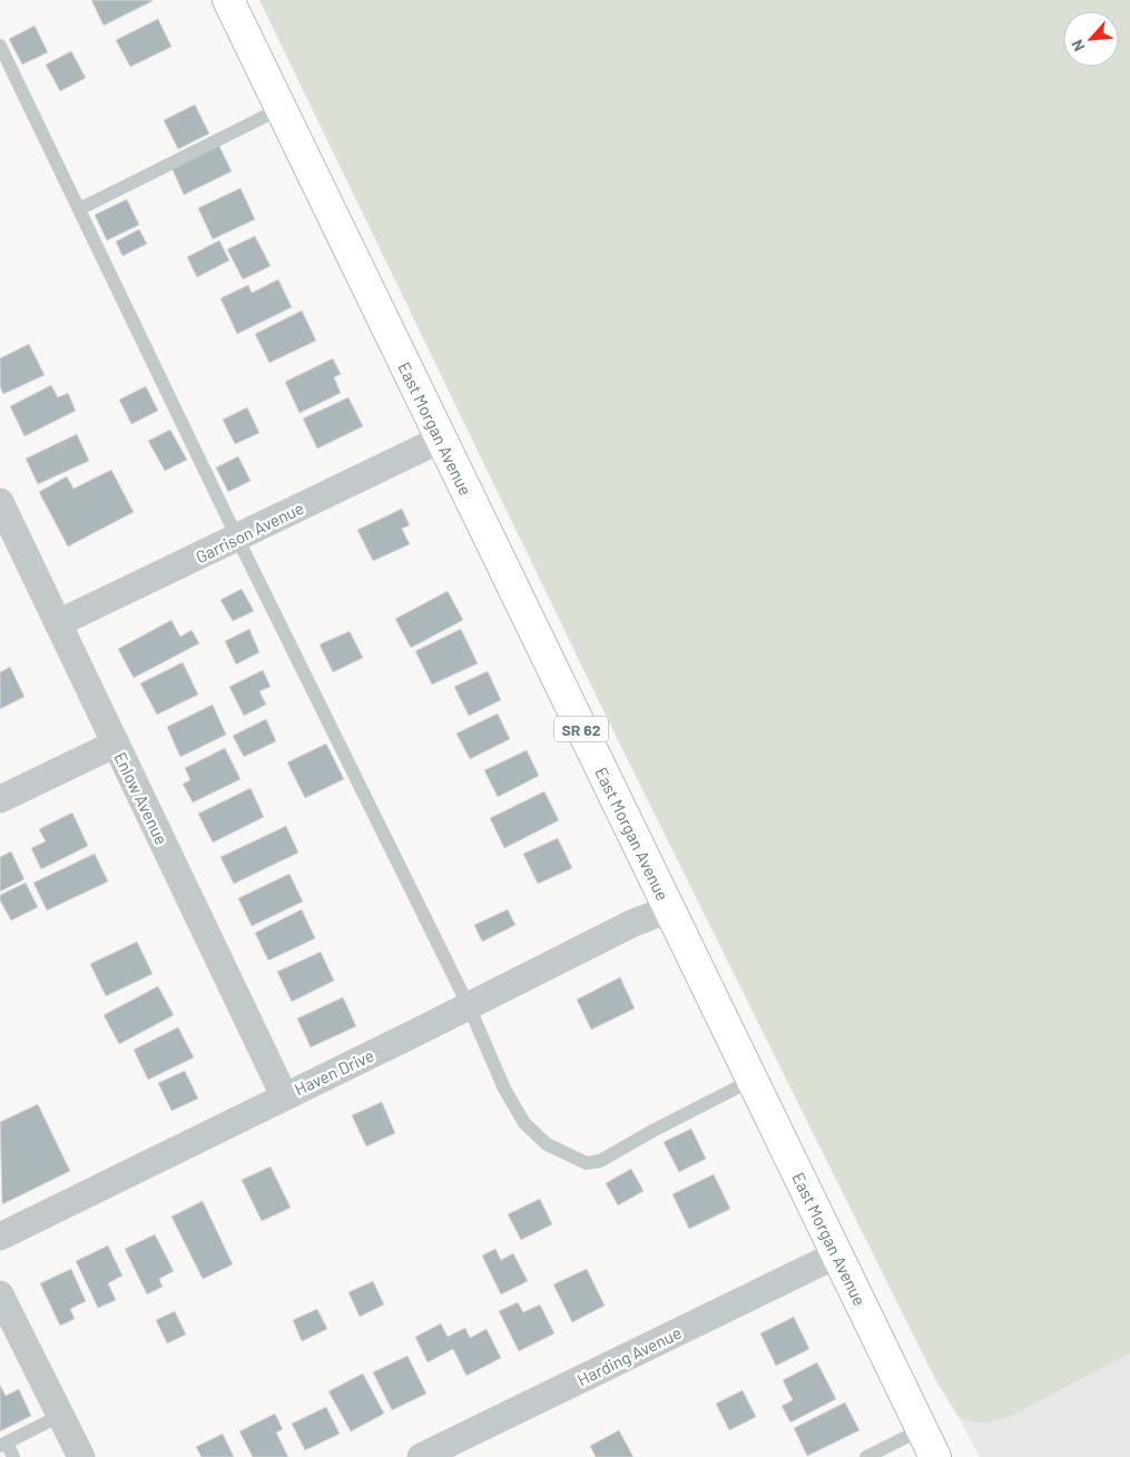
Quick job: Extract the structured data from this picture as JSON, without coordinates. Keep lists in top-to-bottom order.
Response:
{
  "streets": {
    "main road": ["East Morgan Avenue", "SR 62"],
    "street": [
      "Garrison Avenue",
      "Enlow Avenue",
      "Haven Drive",
      "Harding Avenue"
    ]
  },
  "crossings": [
    ["East Morgan Avenue", "Garrison Avenue"],
    ["East Morgan Avenue", "Haven Drive"],
    ["East Morgan Avenue", "Harding Avenue"],
    ["Garrison Avenue", "Enlow Avenue"],
    ["Enlow Avenue", "Haven Drive"]
  ],
  "north": "bottom left"
}
